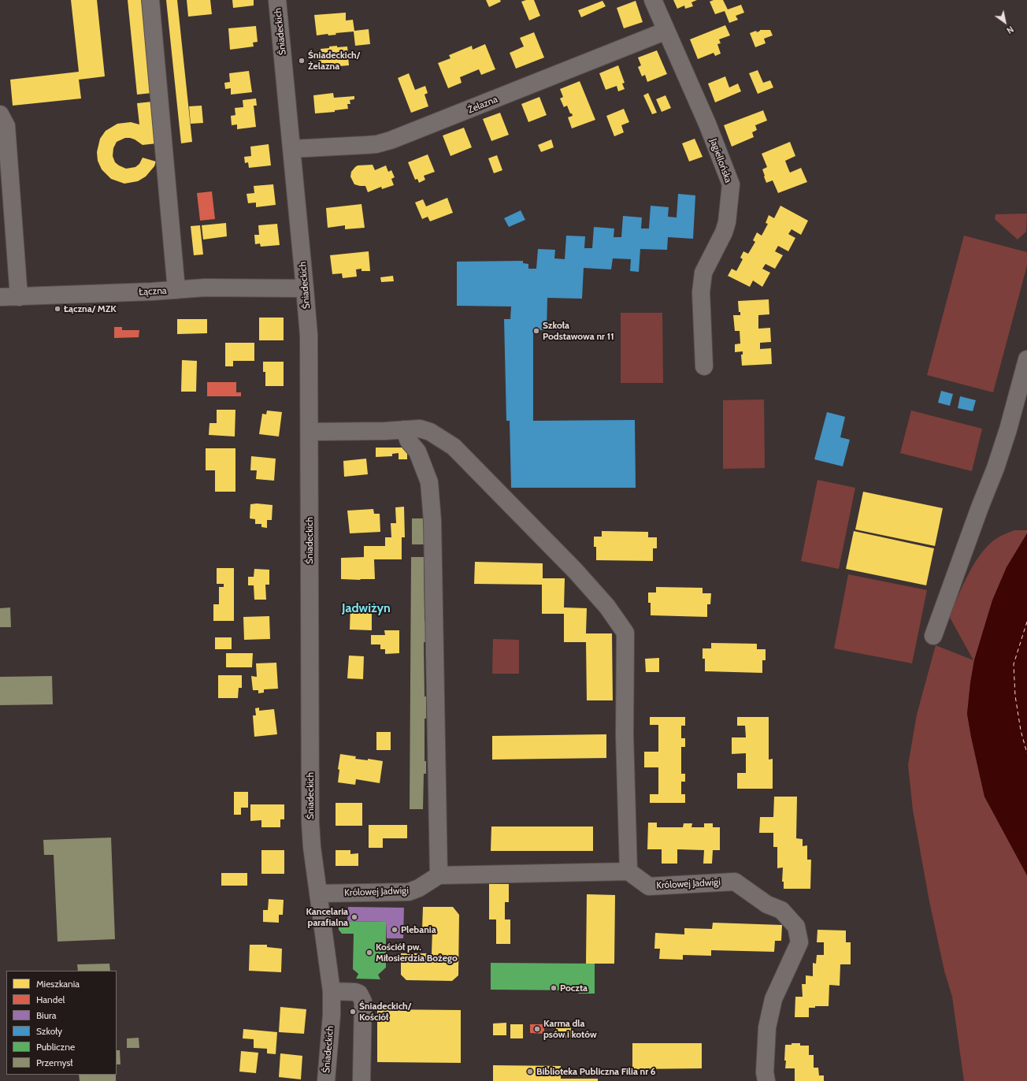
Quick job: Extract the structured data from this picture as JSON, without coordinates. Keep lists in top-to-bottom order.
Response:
{
  "streets": {
    "street": [
      "Śniadeckich",
      "Żelazna",
      "Jagiellońska",
      "Łączna",
      "Królowej Jadwigi"
    ]
  },
  "crossings": [
    ["Śniadeckich", "Żelazna"],
    ["Śniadeckich", "Łączna"],
    ["Śniadeckich", "Królowej Jadwigi"],
    ["Żelazna", "Jagiellońska"]
  ],
  "districts": ["Jadwiżyn"],
  "places": [
    "Śniadeckich/ Żelazna",
    "Łączna/ MZK",
    "Szkoła Podstawowa nr 11",
    "Kancelaria parafialna",
    "Plebania",
    "Kościół pw. Miłosierdzia Bożego",
    "Poczta",
    "Śniadeckich/ Kościół",
    "Karma dla psów i kotów",
    "Biblioteka Publiczna Filia nr 6"
  ],
  "legend": [
    "Mieszkania",
    "Handel",
    "Biura",
    "Szkoły",
    "Publiczne",
    "Przemysł"
  ],
  "north": "bottom right"
}
